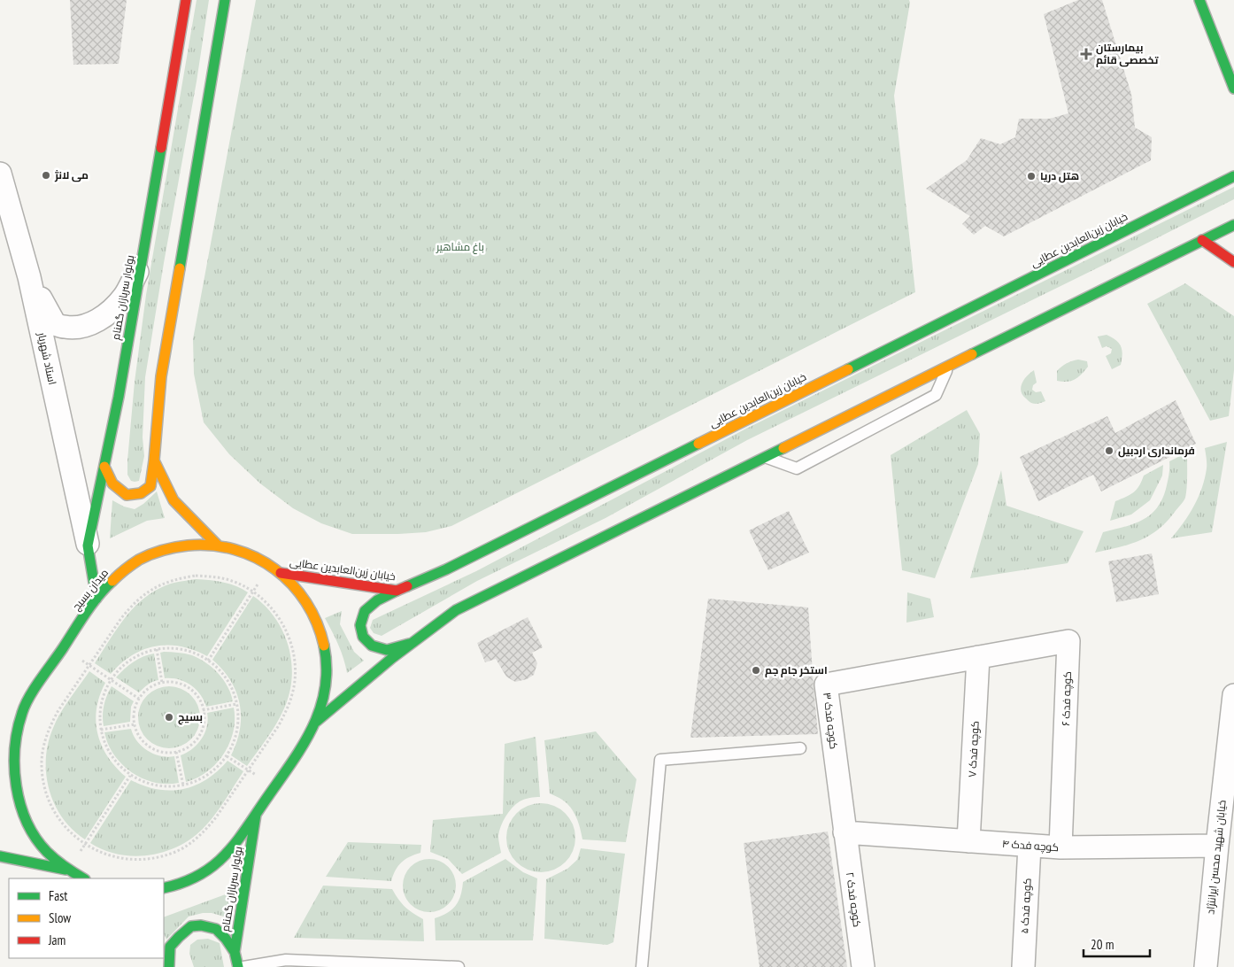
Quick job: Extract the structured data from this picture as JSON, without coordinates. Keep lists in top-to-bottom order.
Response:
{
  "streets": {
    "main road": ["خیابان زین‌العابدین عطایی", "بولوار سربازان گمنام", "میدان بسیج"],
    "street": [
      "استاد شهریار",
      "کوچه فدک ۶",
      "کوچه فدک ۳",
      "کوچه فدک ۷",
      "کوچه فدک ۴",
      "خیابان شهید محسن ایراننژاد",
      "کوچه فدک ۲",
      "کوچه فدک ۵"
    ]
  },
  "crossings": [
    ["خیابان زین‌العابدین عطایی", "میدان بسیج"],
    ["بولوار سربازان گمنام", "استاد شهریار"],
    ["بولوار سربازان گمنام", "میدان بسیج"],
    ["کوچه فدک ۶", "کوچه فدک ۳"],
    ["کوچه فدک ۶", "کوچه فدک ۷"],
    ["کوچه فدک ۶", "کوچه فدک ۴"],
    ["کوچه فدک ۳", "کوچه فدک ۷"],
    ["کوچه فدک ۳", "کوچه فدک ۴"],
    ["کوچه فدک ۳", "کوچه فدک ۲"],
    ["کوچه فدک ۷", "کوچه فدک ۴"],
    ["کوچه فدک ۴", "خیابان شهید محسن ایراننژاد"],
    ["کوچه فدک ۴", "کوچه فدک ۲"],
    ["کوچه فدک ۴", "کوچه فدک ۵"]
  ],
  "parks": ["باغ مشاهیر"],
  "places": {
    "health": ["بیمارستان تخصصی قائم"],
    "other": [
      "می لانژ",
      "هتل دریا",
      "فرمانداری اردبیل",
      "استخر جام جم",
      "بسیج"
    ]
  },
  "legend": ["Fast", "Slow", "Jam"],
  "scale_bar": "20 m"
}
